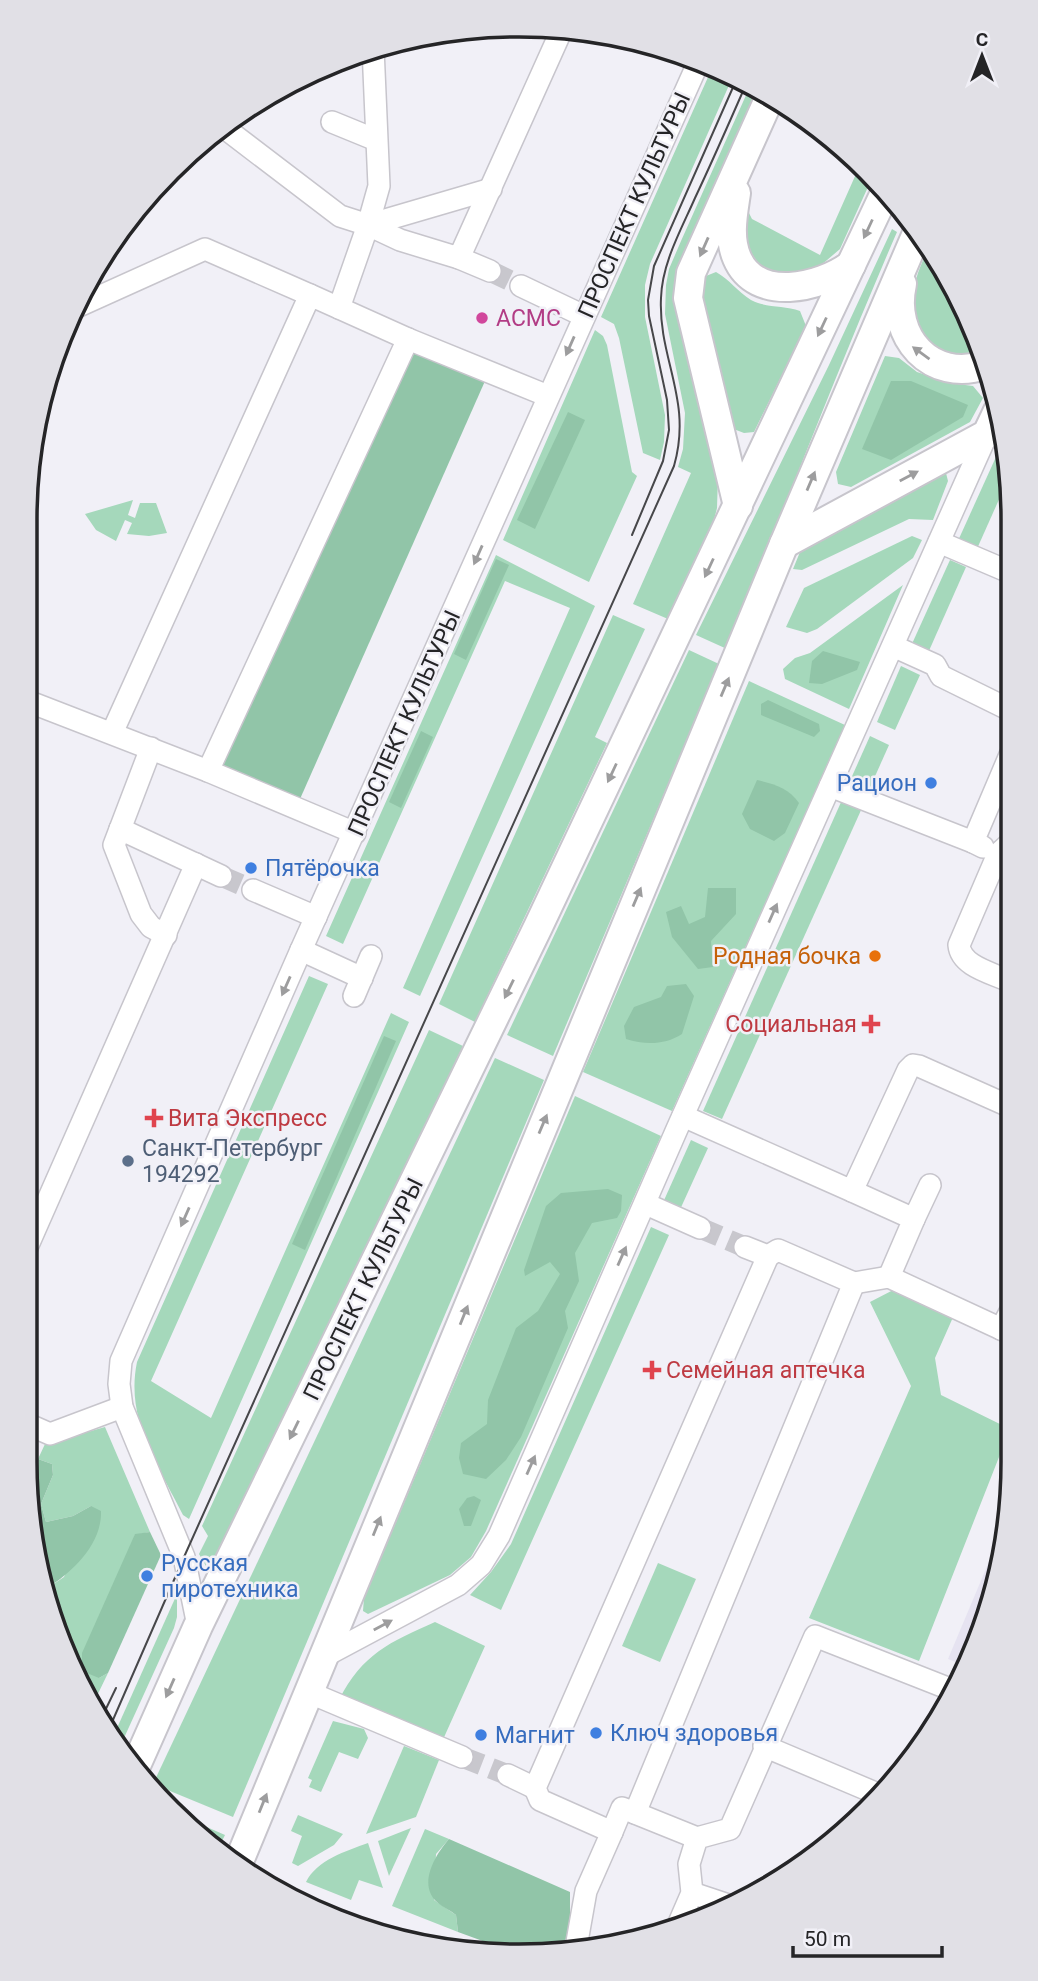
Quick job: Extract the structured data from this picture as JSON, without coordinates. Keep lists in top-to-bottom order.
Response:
{
  "streets": {
    "main road": ["ПРОСПЕКТ КУЛЬТУРЫ"]
  },
  "places": {
    "other": [
      "АСМС",
      "Рацион",
      "Пятёрочка",
      "Родная бочка",
      "Санкт-Петербург 194292",
      "Русская пиротехника",
      "Ключ здоровья",
      "Магнит"
    ],
    "health": ["Социальная", "Вита Экспресс", "Семейная аптечка"]
  },
  "scale_bar": "50 m",
  "north": "top"
}
